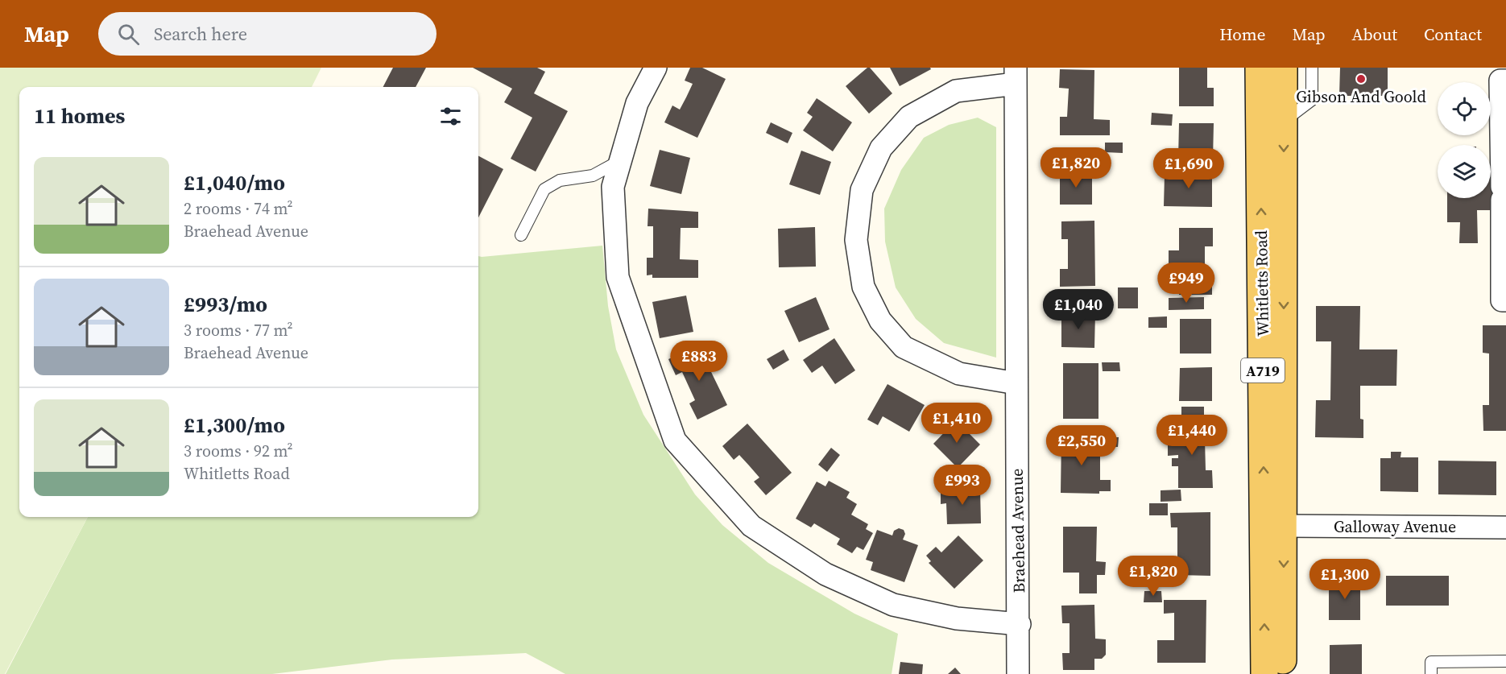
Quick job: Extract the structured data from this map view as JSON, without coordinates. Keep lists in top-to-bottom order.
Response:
{
  "streets": {
    "main road": ["Whitletts Road", "A719"],
    "street": ["Galloway Avenue", "Braehead Avenue"]
  },
  "crossings": [
    ["Whitletts Road", "Galloway Avenue"]
  ],
  "places": ["Gibson And Goold"],
  "page": {
    "header": "Map",
    "search": "Search here",
    "nav": [
      "Home",
      "Map",
      "About",
      "Contact"
    ],
    "heading": "11 homes",
    "list": [
      {
        "name": "£1,040/mo",
        "note": "2 rooms · 74 m² · Braehead Avenue"
      },
      {
        "name": "£993/mo",
        "note": "3 rooms · 77 m² · Braehead Avenue"
      },
      {
        "name": "£1,300/mo",
        "note": "3 rooms · 92 m² · Whitletts Road"
      }
    ],
    "price": [
      "£1,820",
      "£1,690",
      "£949",
      "£1,040",
      "£883",
      "£1,410",
      "£1,440",
      "£2,550",
      "£993",
      "£1,820",
      "£1,300"
    ]
  }
}
